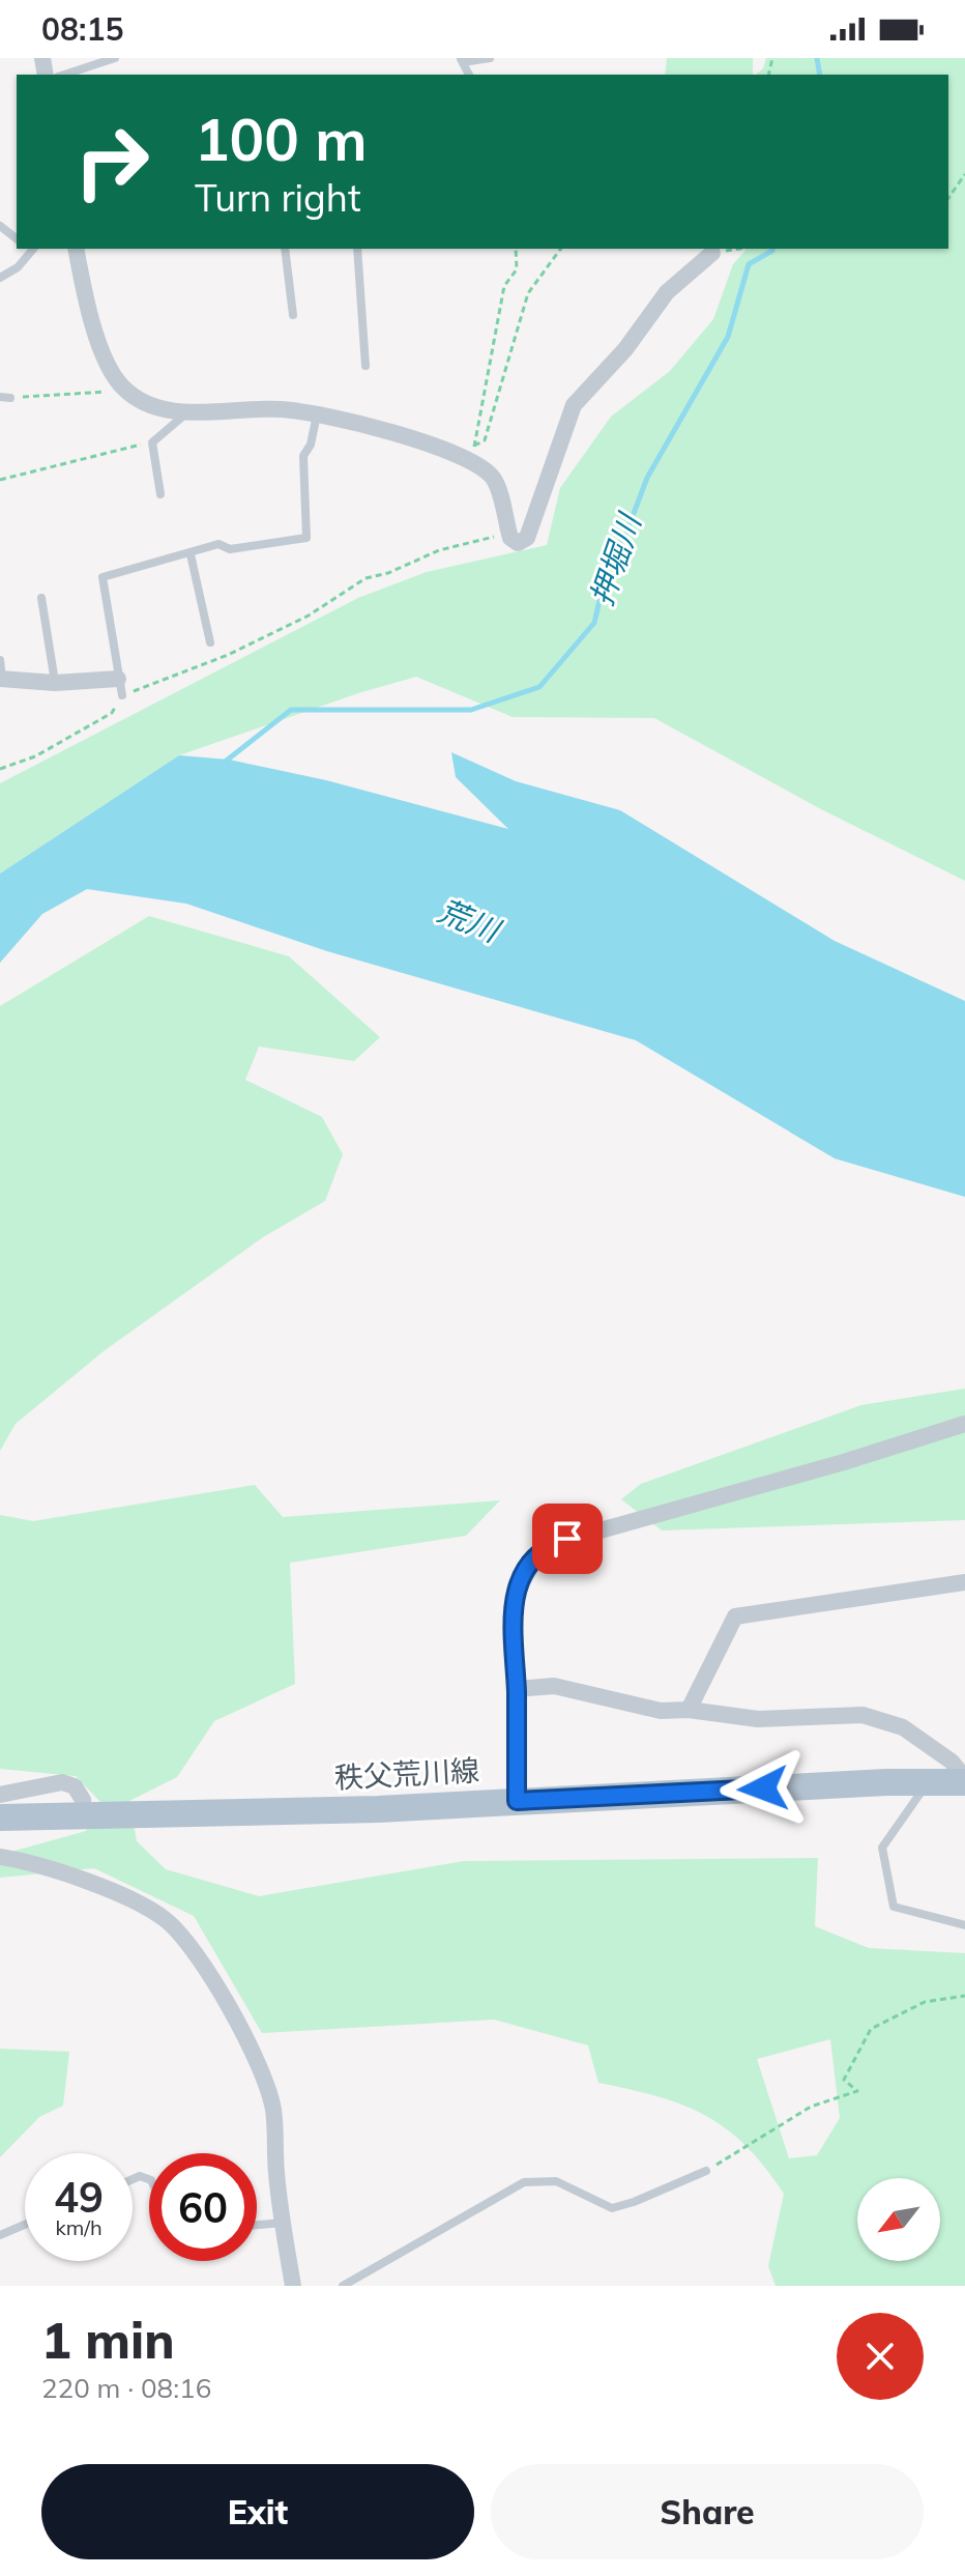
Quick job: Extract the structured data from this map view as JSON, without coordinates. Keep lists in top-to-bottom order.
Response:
{
  "streets": {
    "main road": ["秩父荒川線"]
  },
  "water": ["押堀川", "荒川"],
  "north": "bottom left",
  "page": {
    "status": "08:15",
    "turn": ["100 m", "Turn right"],
    "speed": "49 km/h",
    "limit": "60",
    "heading": ["1 min", "220 m · 08:16"],
    "buttons": ["Exit", "Share"]
  }
}
